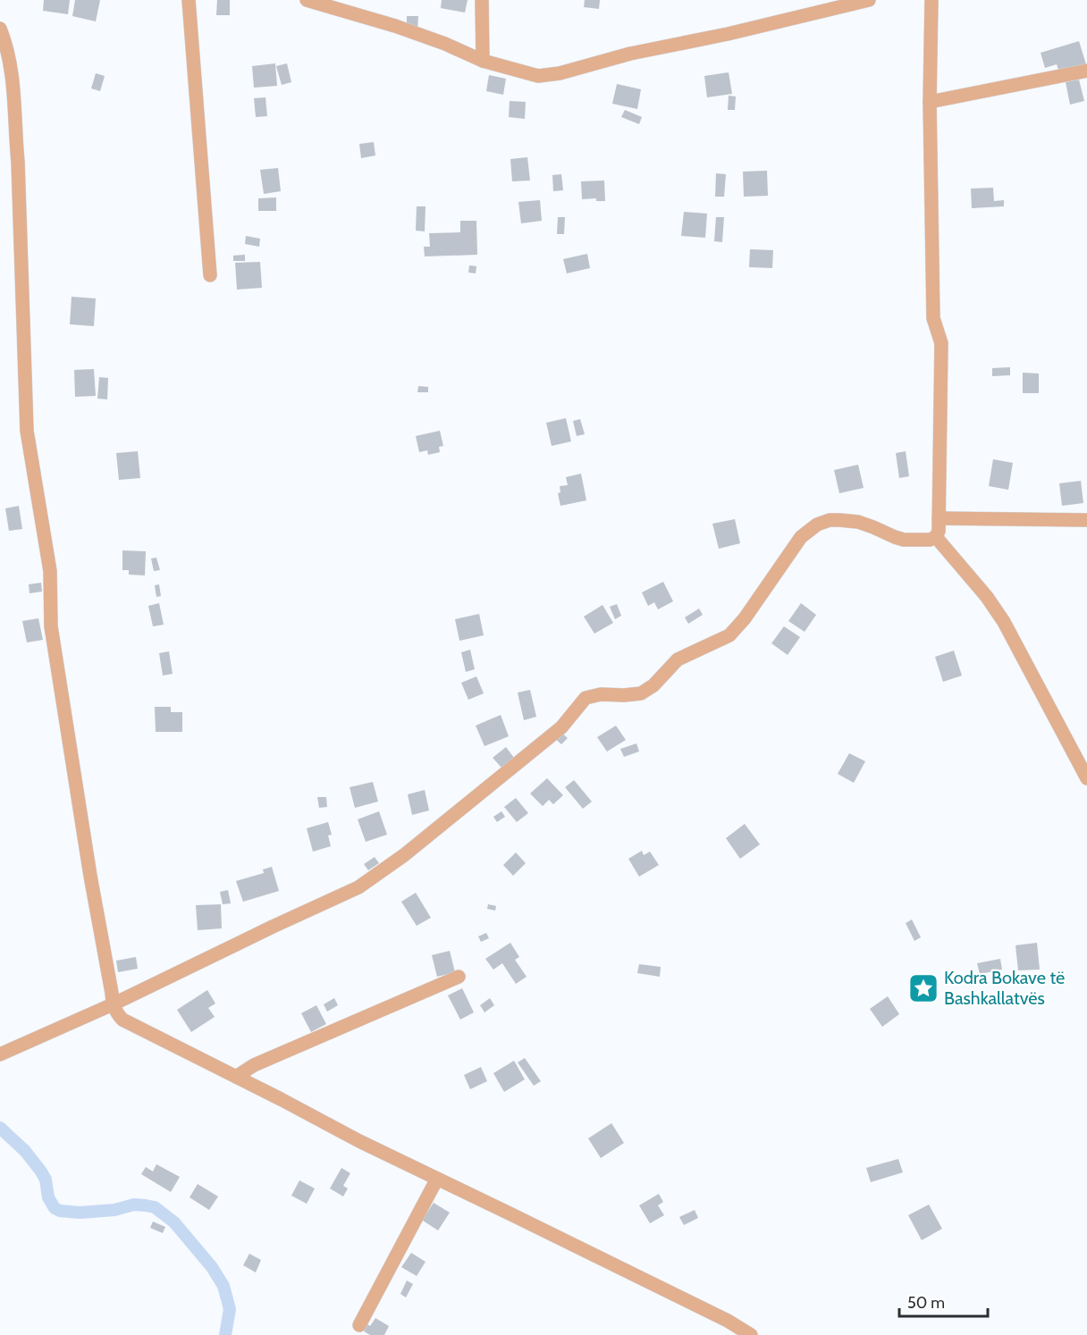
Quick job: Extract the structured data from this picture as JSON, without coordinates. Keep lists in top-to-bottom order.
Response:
{
  "places": {
    "place": ["Kodra Bokave të Bashkallatvës"]
  },
  "scale_bar": "50 m"
}
